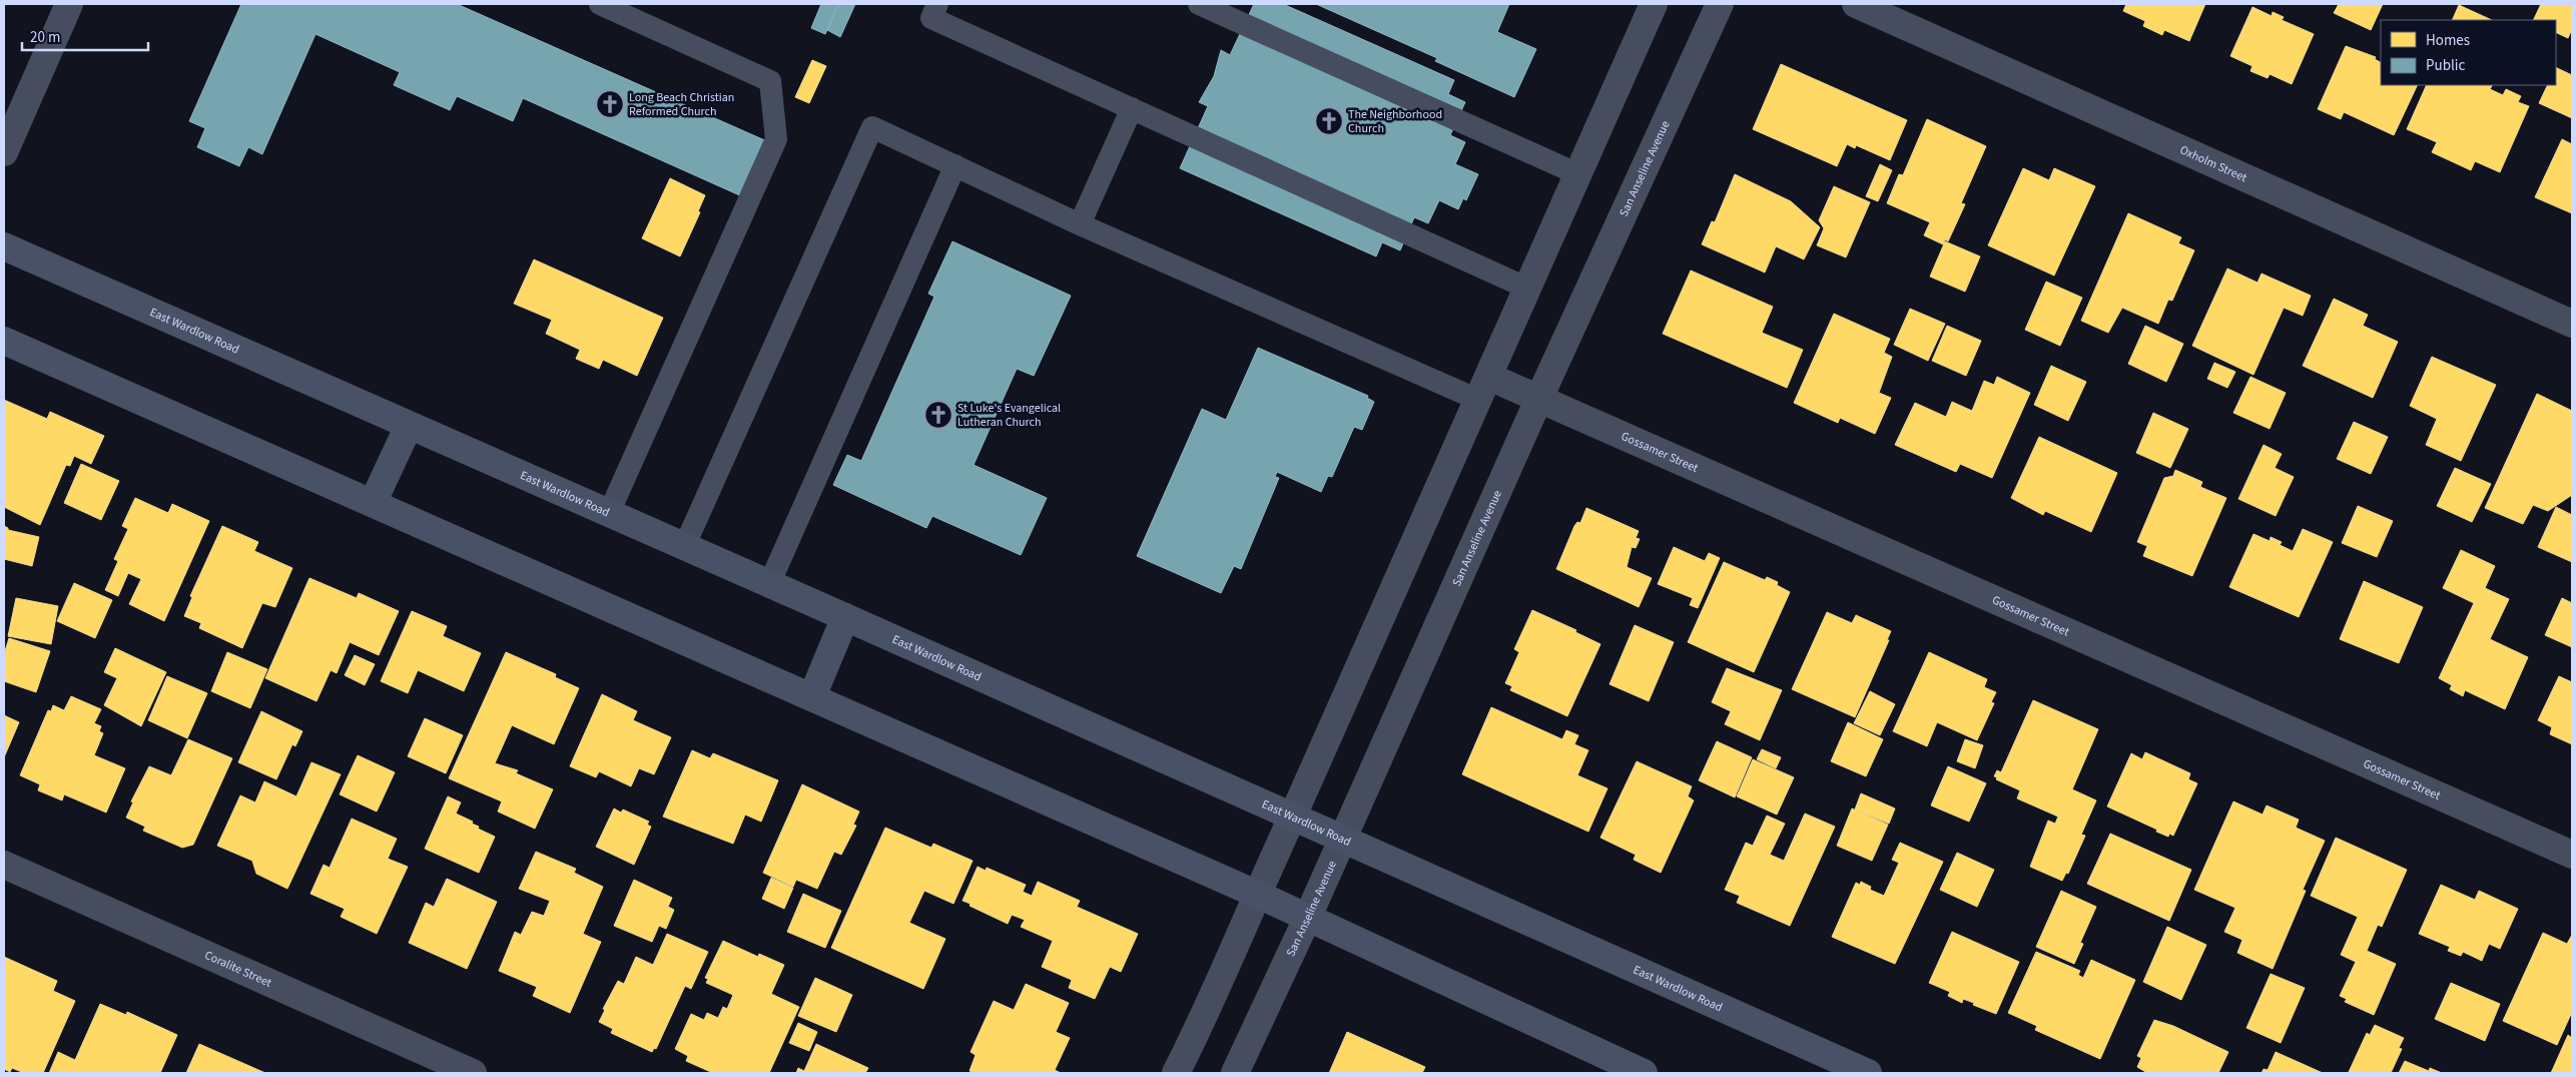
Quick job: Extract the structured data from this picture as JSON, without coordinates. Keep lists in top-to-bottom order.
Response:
{
  "streets": {
    "main road": ["East Wardlow Road"],
    "street": [
      "Oxholm Street",
      "San Anseline Avenue",
      "Gossamer Street",
      "Coralite Street"
    ]
  },
  "crossings": [
    ["San Anseline Avenue", "East Wardlow Road"],
    ["San Anseline Avenue", "Gossamer Street"]
  ],
  "places": {
    "church": ["Long Beach Christian Reformed Church", "The Neighborhood Church", "St Luke's Evangelical Lutheran Church"]
  },
  "legend": ["Homes", "Public"],
  "scale_bar": "20 m"
}
